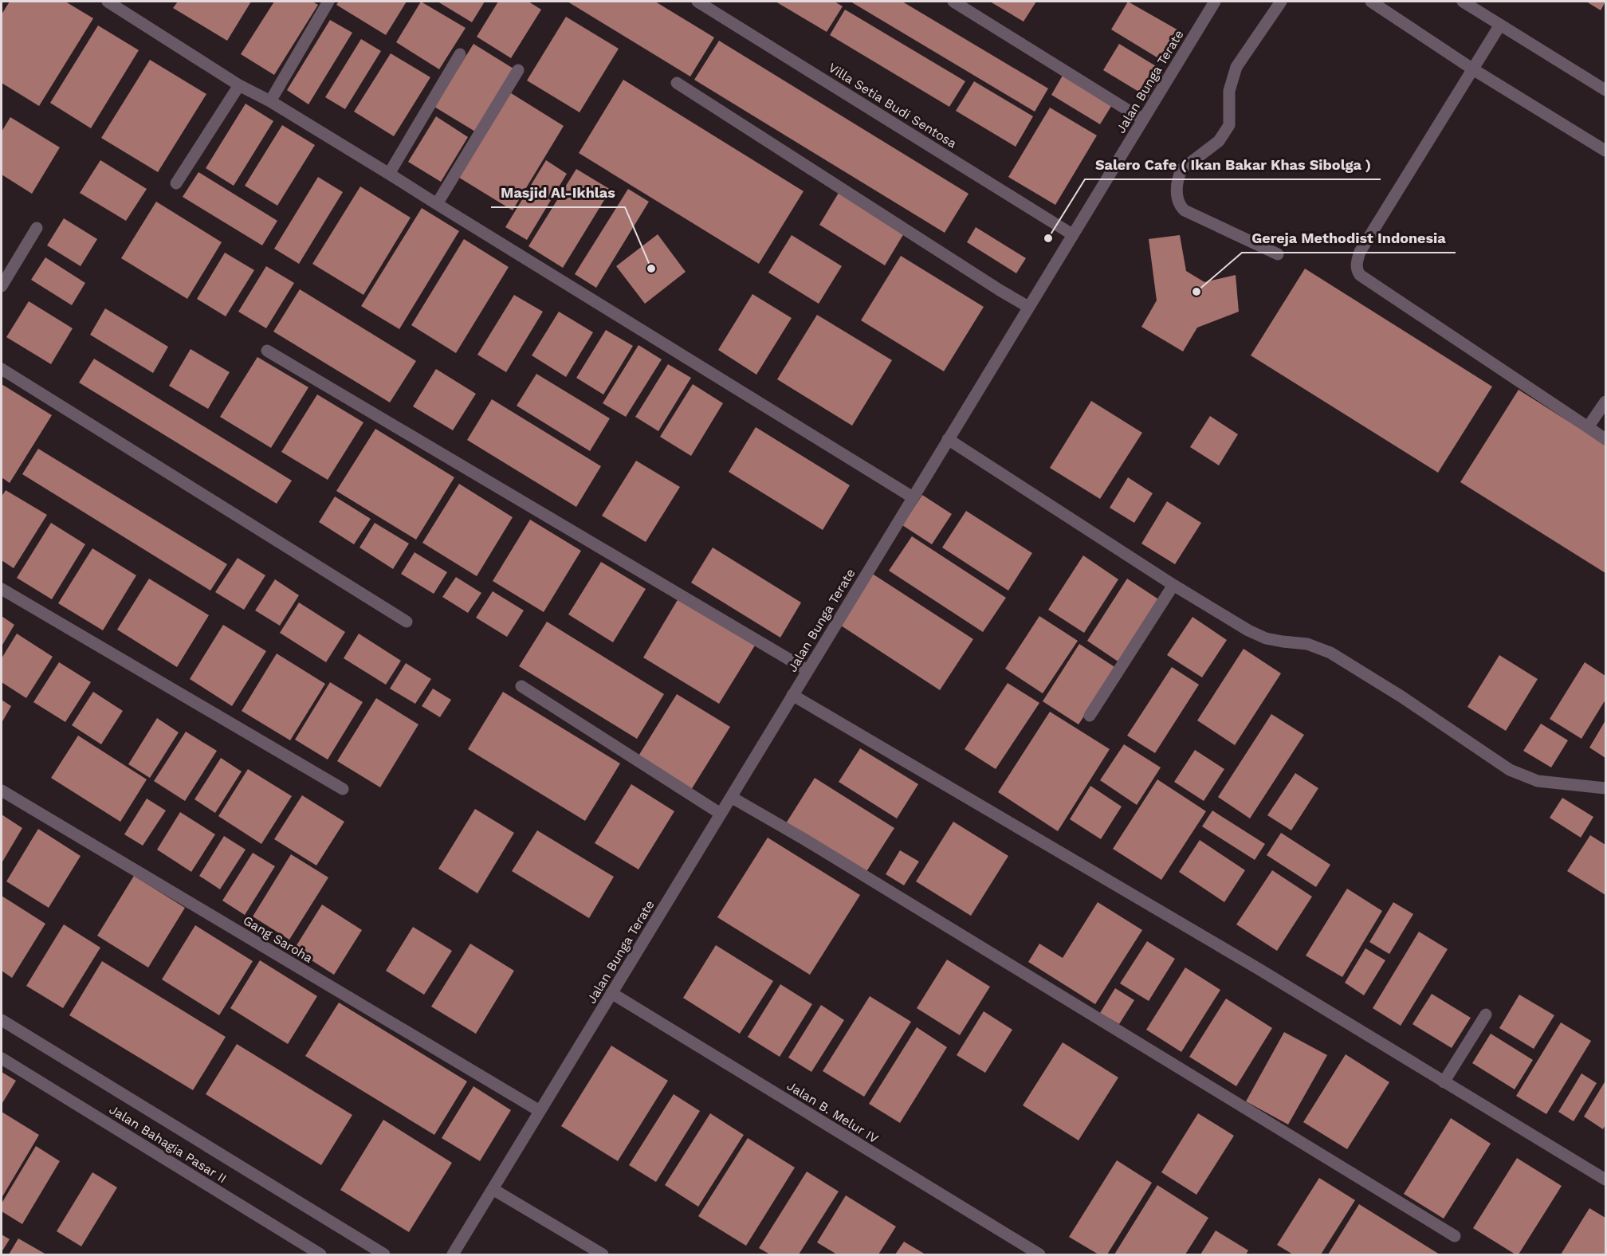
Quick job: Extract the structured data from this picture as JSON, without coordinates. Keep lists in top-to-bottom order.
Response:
{
  "streets": {
    "street": [
      "Jalan Bunga Terate",
      "Villa Setia Budi Sentosa",
      "Gang Saroha",
      "Jalan B. Melur IV",
      "Jalan Bahagia Pasar II"
    ]
  },
  "crossings": [
    ["Jalan Bunga Terate", "Villa Setia Budi Sentosa"],
    ["Jalan Bunga Terate", "Gang Saroha"],
    ["Jalan Bunga Terate", "Jalan B. Melur IV"]
  ],
  "places": ["Salero Cafe ( Ikan Bakar Khas Sibolga )", "Masjid Al-Ikhlas", "Gereja Methodist Indonesia"]
}
